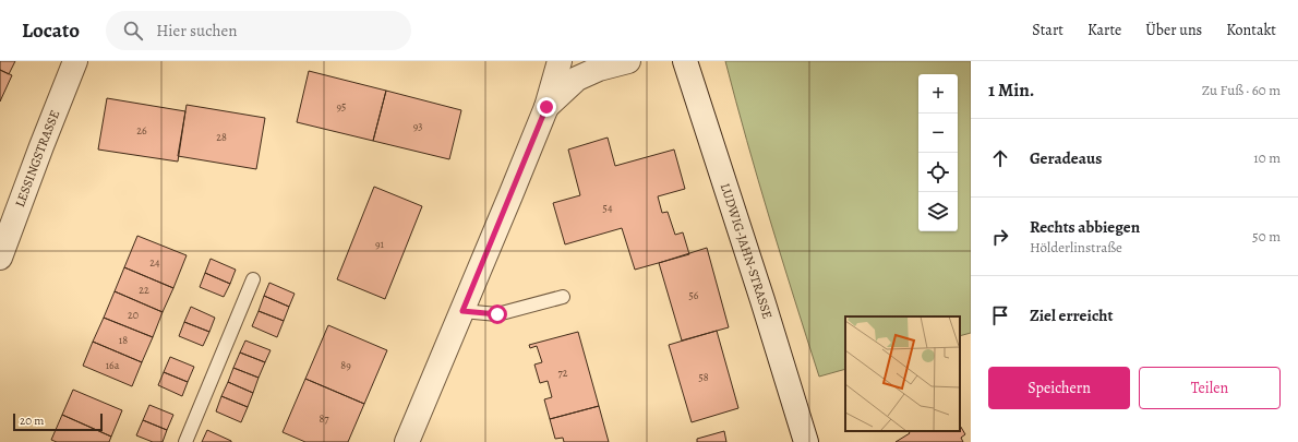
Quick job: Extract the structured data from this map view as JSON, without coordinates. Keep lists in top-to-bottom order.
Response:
{
  "streets": {
    "street": ["LESSINGSTRASSE", "LUDWIG-JAHN-STRASSE"]
  },
  "house_numbers": [
    "95",
    "93",
    "26",
    "28",
    "54",
    "91",
    "24",
    "22",
    "56",
    "20",
    "18",
    "16a",
    "89",
    "72",
    "58",
    "87"
  ],
  "scale_bar": "20 m",
  "page": {
    "header": "Locato",
    "search": "Hier suchen",
    "nav": [
      "Start",
      "Karte",
      "Über uns",
      "Kontakt"
    ],
    "heading": ["1 Min.", "Zu Fuß · 60 m"],
    "map_buttons": ["+", "−"],
    "list": [
      ["Geradeaus", "10 m"],
      ["Rechts abbiegen", "Hölderlinstraße", "50 m"],
      "Ziel erreicht"
    ],
    "buttons": ["Speichern", "Teilen"],
    "scale": "20 m"
  }
}
